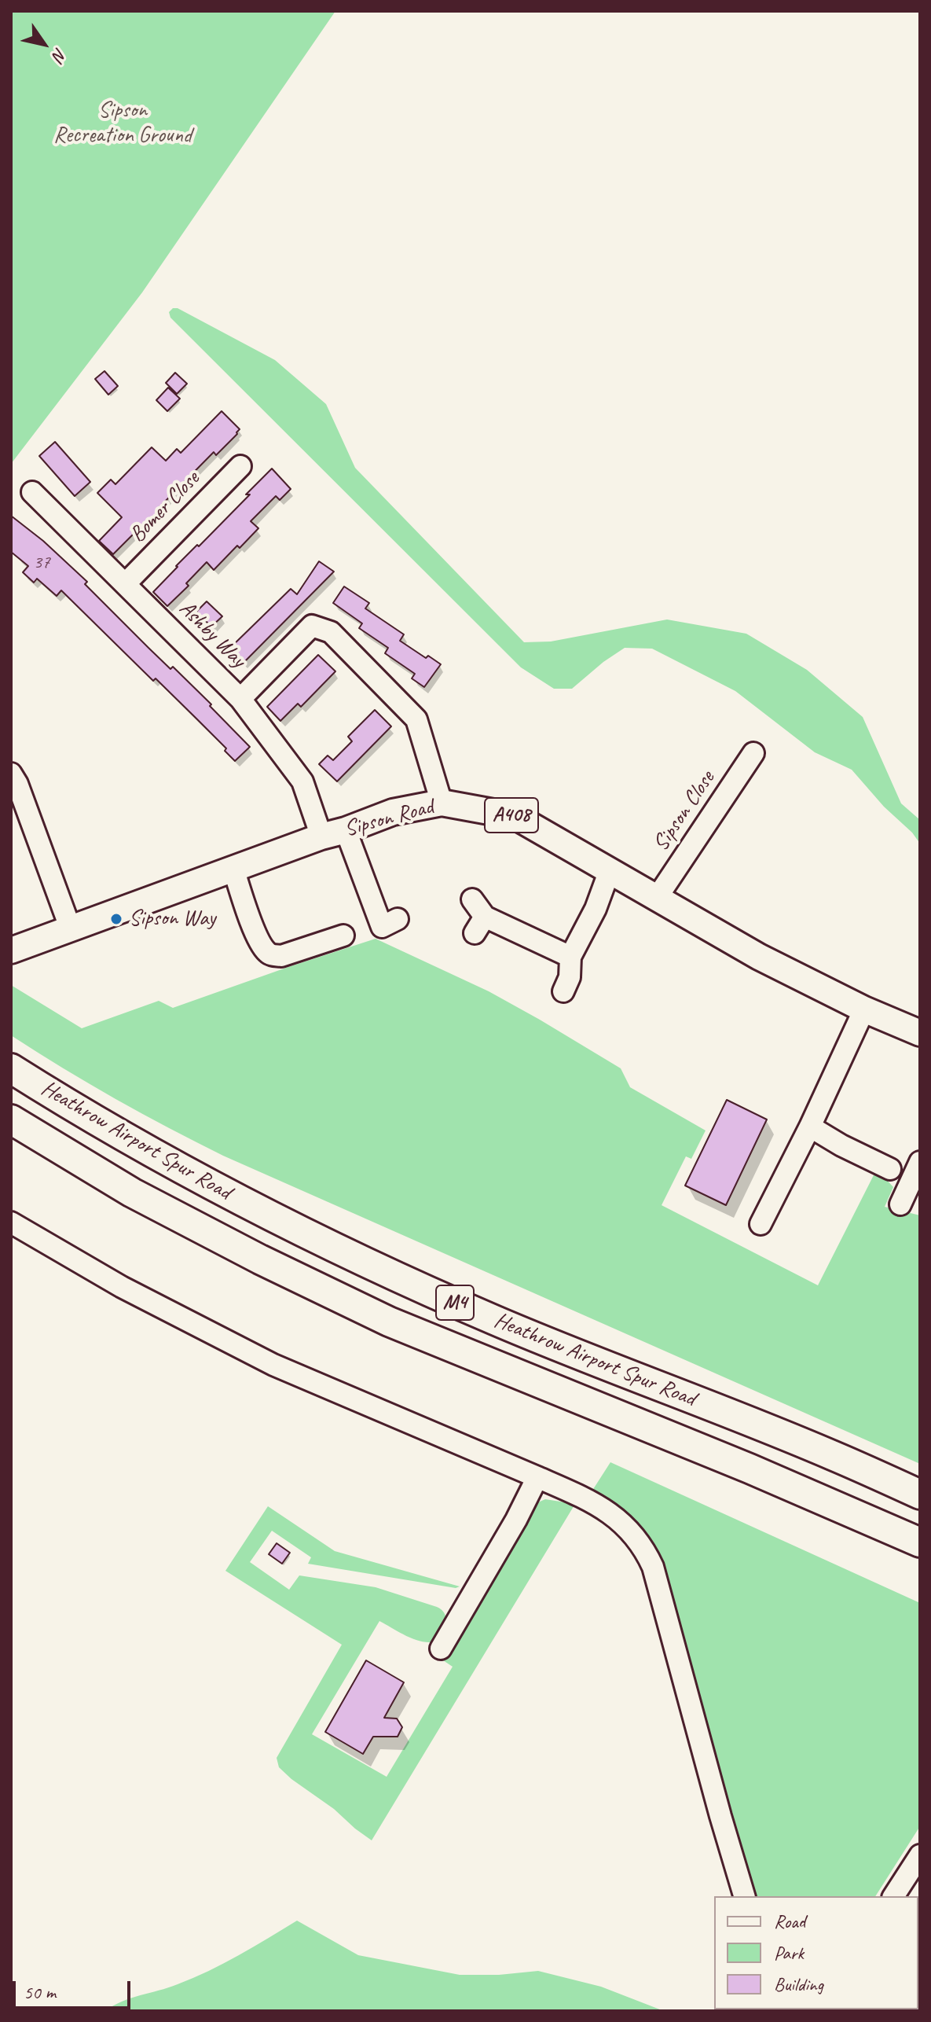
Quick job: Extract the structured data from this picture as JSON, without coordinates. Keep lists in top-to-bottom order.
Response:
{
  "streets": {
    "highway": ["Heathrow Airport Spur Road", "M4"],
    "main road": ["A408", "Sipson Road"],
    "street": ["Bomer Close", "Ashby Way", "Sipson Close"]
  },
  "crossings": [
    ["Bomer Close", "Ashby Way"],
    ["Ashby Way", "Sipson Road"],
    ["Sipson Close", "Sipson Road"]
  ],
  "parks": ["Sipson Recreation Ground"],
  "places": ["Sipson Way"],
  "house_numbers": ["37"],
  "legend": ["Road", "Park", "Building"],
  "scale_bar": "50 m",
  "north": "bottom right"
}
